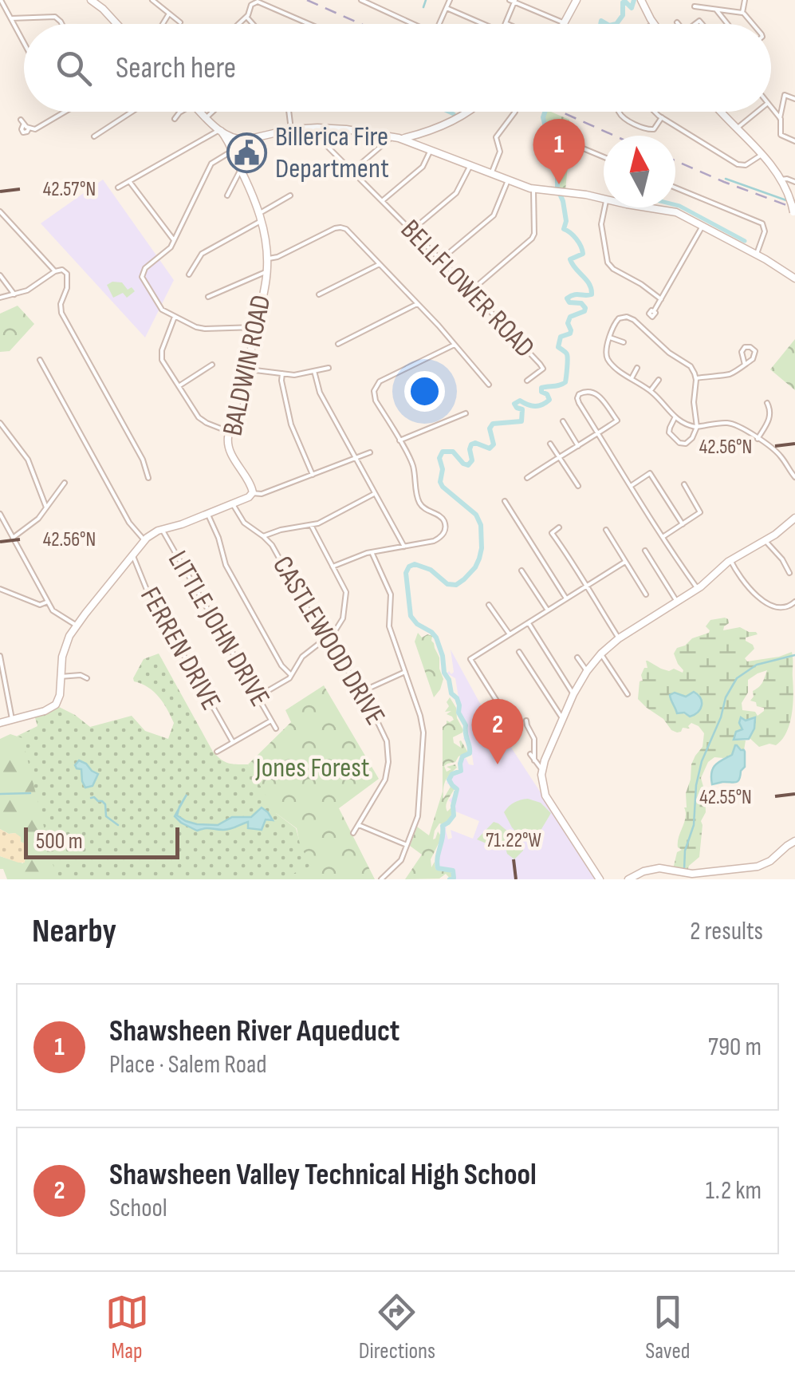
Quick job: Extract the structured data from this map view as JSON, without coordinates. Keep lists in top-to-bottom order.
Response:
{
  "streets": {
    "street": [
      "BELLFLOWER ROAD",
      "BALDWIN ROAD",
      "LITTLE JOHN DRIVE",
      "CASTLEWOOD DRIVE",
      "FERREN DRIVE"
    ]
  },
  "parks": ["Jones Forest"],
  "places": {
    "public building": ["Billerica Fire Department"]
  },
  "scale_bar": "500 m",
  "north": "top",
  "page": {
    "search": "Search here",
    "pins": ["1", "2"],
    "scale": "500 m",
    "heading": ["Nearby", "2 results"],
    "list": [
      {
        "mark": "1",
        "name": "Shawsheen River Aqueduct",
        "note": "Place · Salem Road",
        "value": "790 m"
      },
      {
        "mark": "2",
        "name": "Shawsheen Valley Technical High School",
        "note": "School",
        "value": "1.2 km"
      }
    ],
    "nav": ["Map", "Directions", "Saved"]
  },
  "coordinates": [
    "42.57°N",
    "42.56°N",
    "42.55°N",
    "71.22°W"
  ]
}
